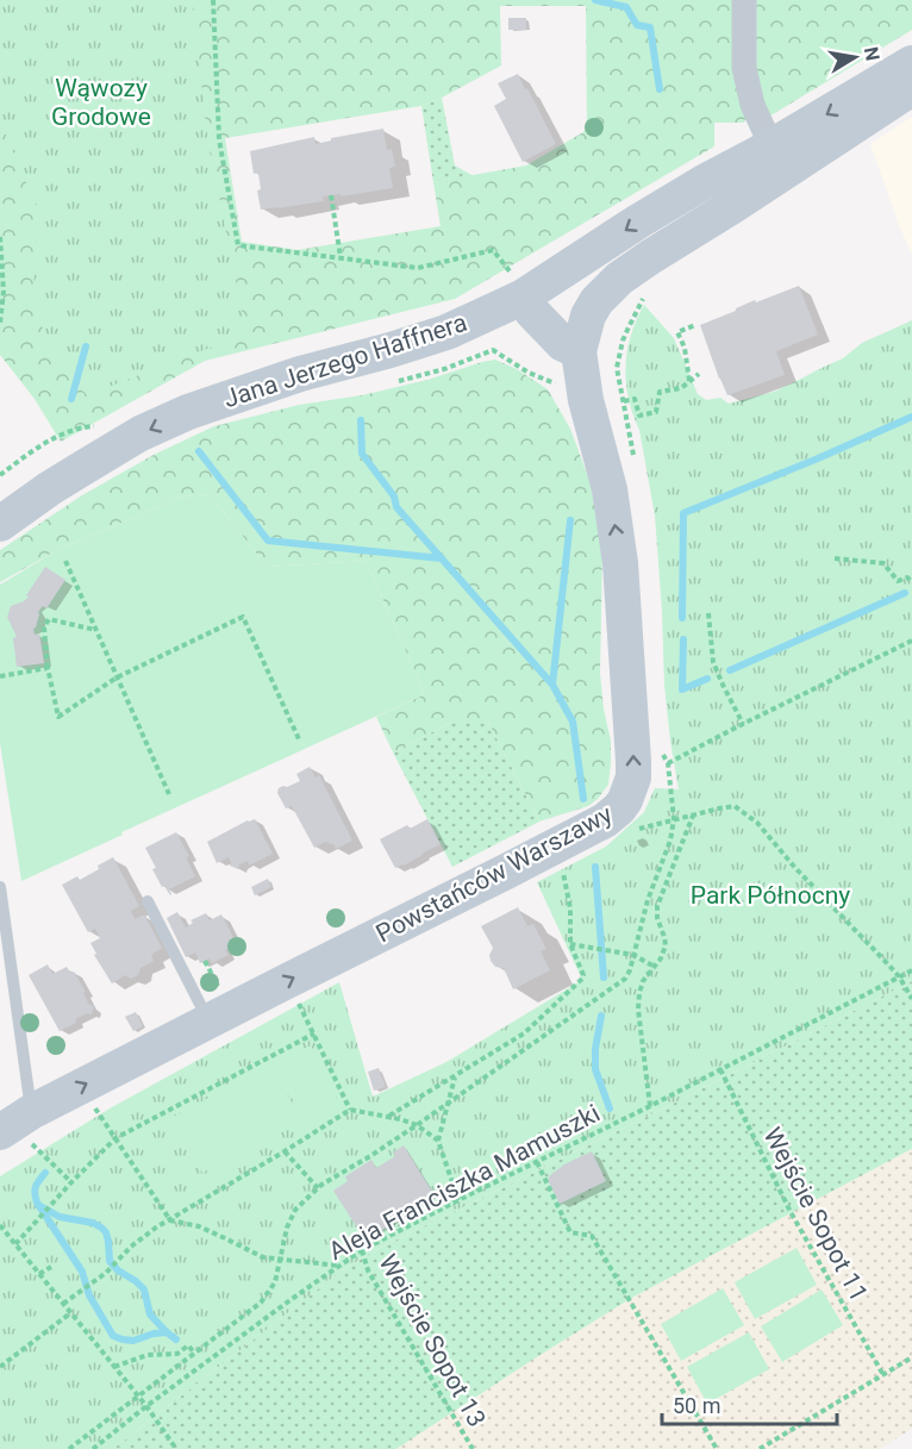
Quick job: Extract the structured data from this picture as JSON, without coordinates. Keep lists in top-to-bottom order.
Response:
{
  "streets": {
    "street": ["Jana Jerzego Haffnera", "Powstańców Warszawy"],
    "path": ["Aleja Franciszka Mamuszki", "Wejście Sopot 11", "Wejście Sopot 13"]
  },
  "crossings": [
    ["Aleja Franciszka Mamuszki", "Wejście Sopot 11"],
    ["Aleja Franciszka Mamuszki", "Wejście Sopot 13"]
  ],
  "one_way": ["Jana Jerzego Haffnera", "Powstańców Warszawy"],
  "parks": ["Wąwozy Grodowe", "Park Północny"],
  "scale_bar": "50 m",
  "north": "right"
}
